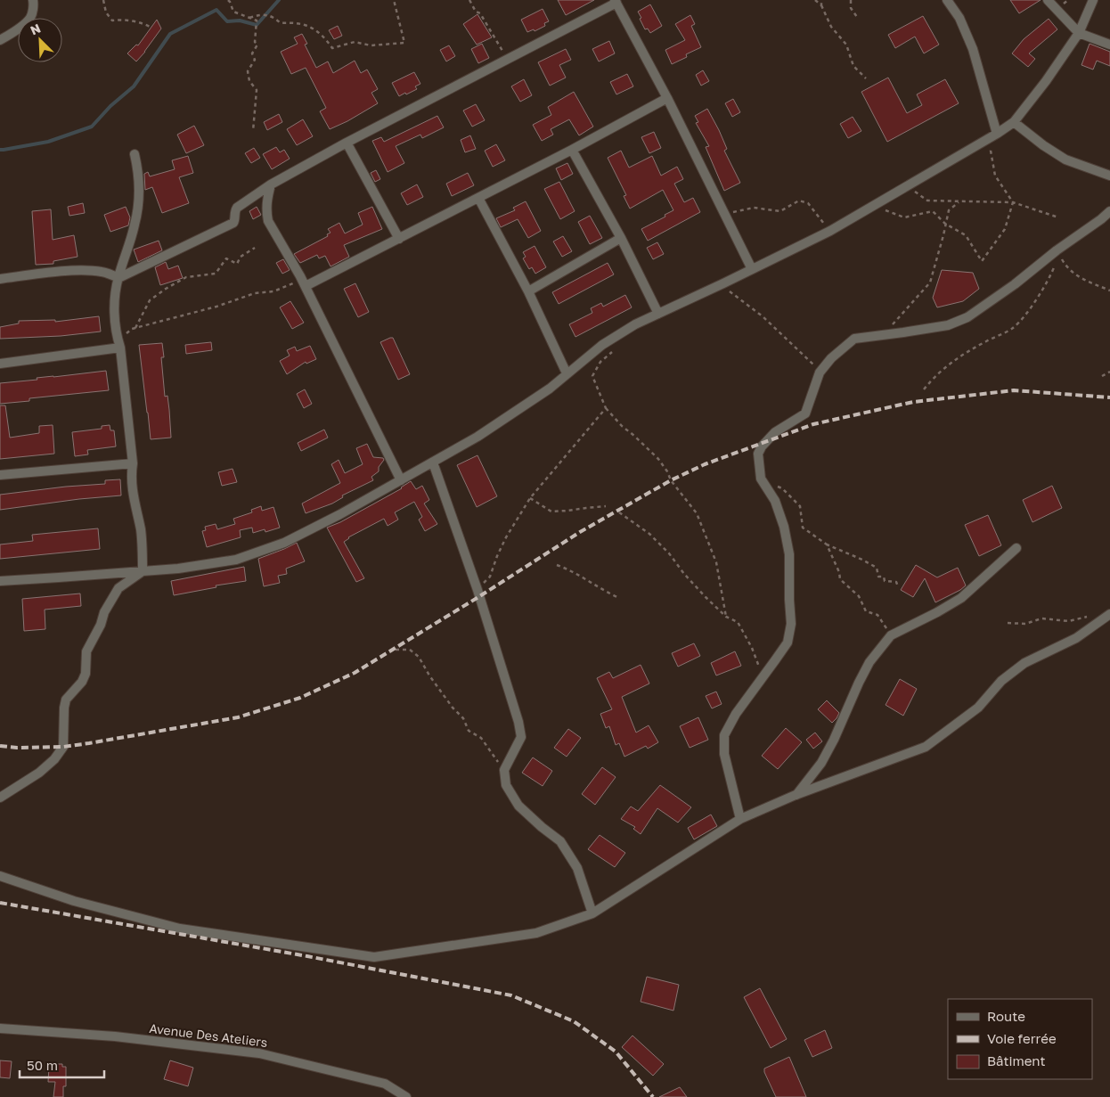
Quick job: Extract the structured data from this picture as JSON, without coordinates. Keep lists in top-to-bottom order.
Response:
{
  "streets": {
    "street": ["Avenue Des Ateliers"]
  },
  "legend": ["Route", "Voie ferrée", "Bâtiment"],
  "scale_bar": "50 m",
  "north": "top left"
}
